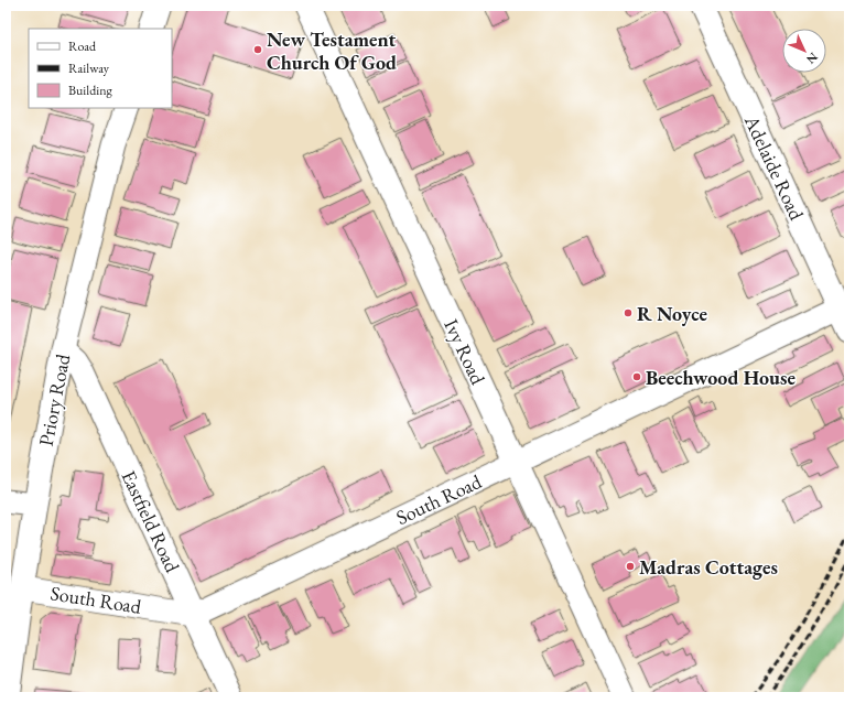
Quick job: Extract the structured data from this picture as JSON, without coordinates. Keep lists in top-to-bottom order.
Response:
{
  "streets": {
    "street": [
      "Adelaide Road",
      "Ivy Road",
      "Priory Road",
      "South Road",
      "Eastfield Road"
    ]
  },
  "crossings": [
    ["Adelaide Road", "South Road"],
    ["Ivy Road", "South Road"],
    ["Priory Road", "South Road"],
    ["Priory Road", "Eastfield Road"],
    ["South Road", "Eastfield Road"]
  ],
  "places": [
    "New Testament Church Of God",
    "R Noyce",
    "Beechwood House",
    "Madras Cottages"
  ],
  "legend": ["Road", "Railway", "Building"],
  "north": "bottom right"
}
